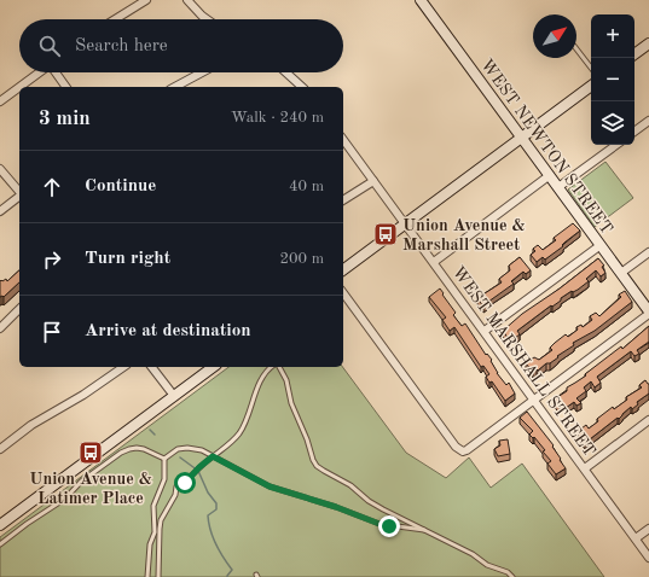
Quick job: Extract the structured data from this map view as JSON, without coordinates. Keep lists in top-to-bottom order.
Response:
{
  "streets": {
    "street": ["WEST NEWTON STREET", "WEST MARSHALL STREET"]
  },
  "places": {
    "bus stop": ["Union Avenue & Marshall Street", "Union Avenue & Latimer Place"]
  },
  "north": "top right",
  "page": {
    "map_buttons": ["+", "−"],
    "search": "Search here",
    "heading": ["3 min", "Walk · 240 m"],
    "list": [
      ["Continue", "40 m"],
      ["Turn right", "200 m"],
      "Arrive at destination"
    ]
  }
}
